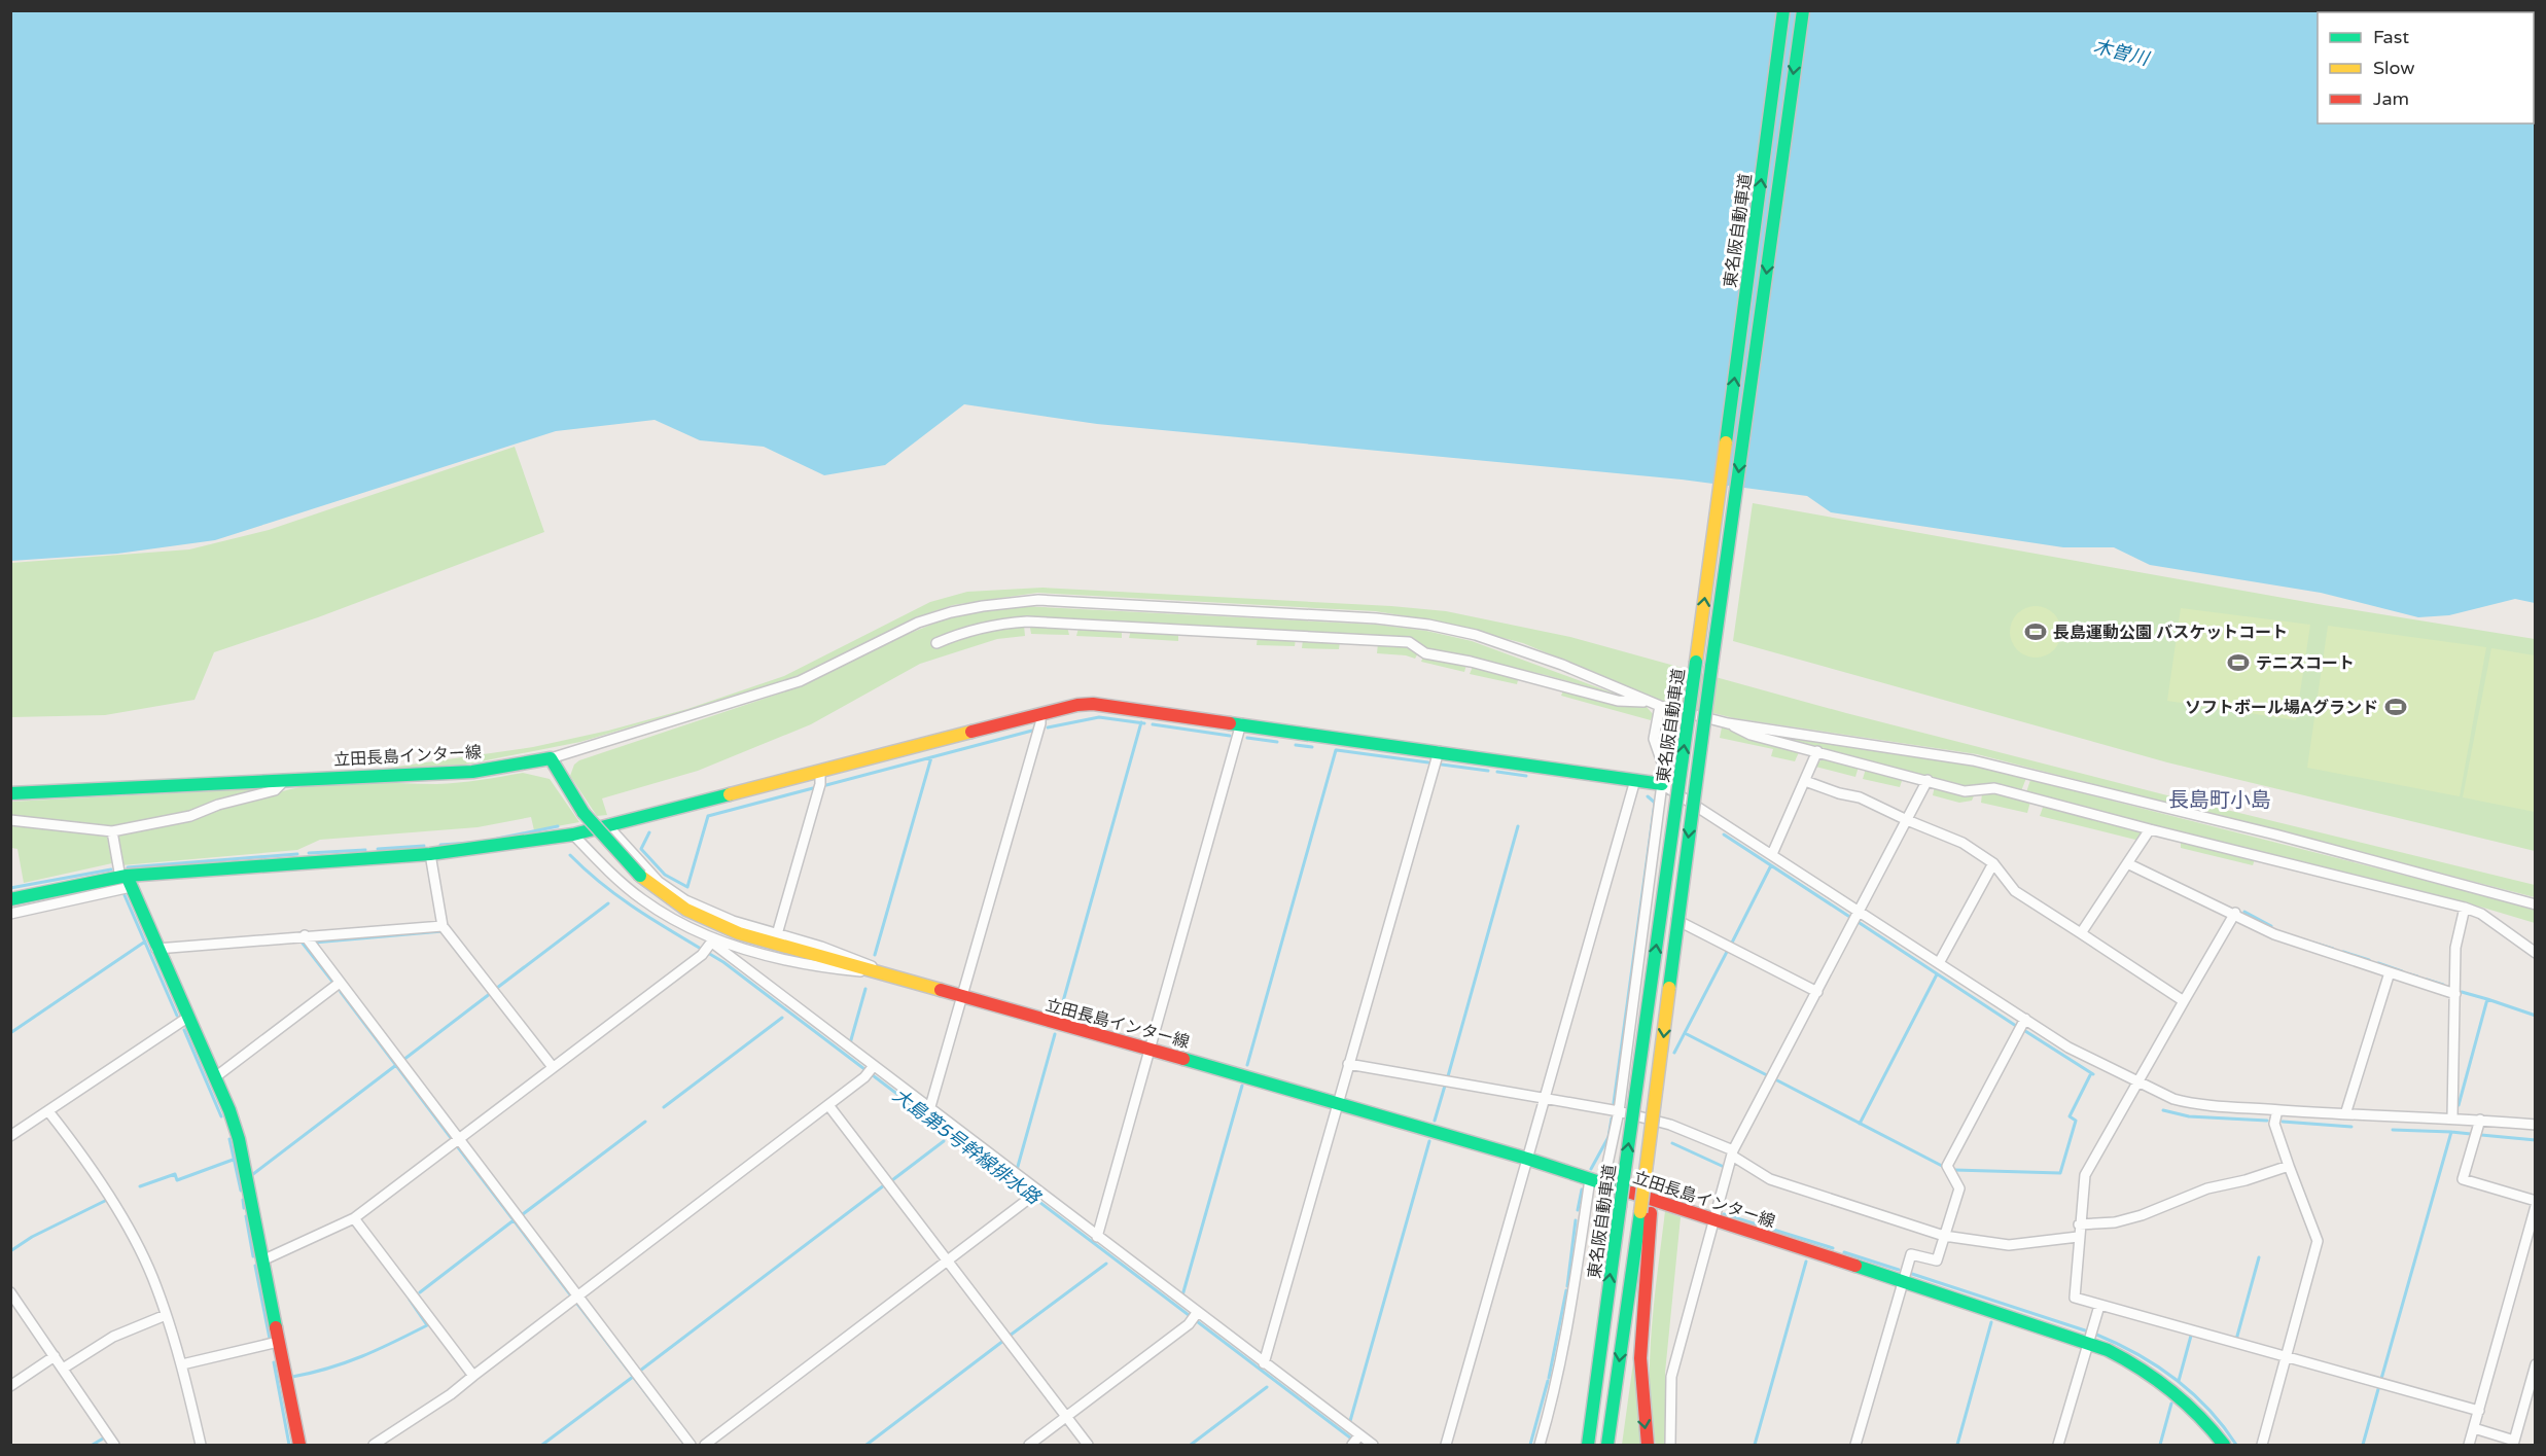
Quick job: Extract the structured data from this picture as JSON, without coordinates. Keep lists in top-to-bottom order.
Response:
{
  "streets": {
    "main road": ["東名阪自動車道", "立田長島インター線"]
  },
  "districts": ["長島町小島"],
  "water": ["木曽川", "大島第5号幹線排水路"],
  "places": {
    "sports": ["長島運動公園 バスケットコート", "テニスコート", "ソフトボール場Aグランド"]
  },
  "legend": ["Fast", "Slow", "Jam"]
}
